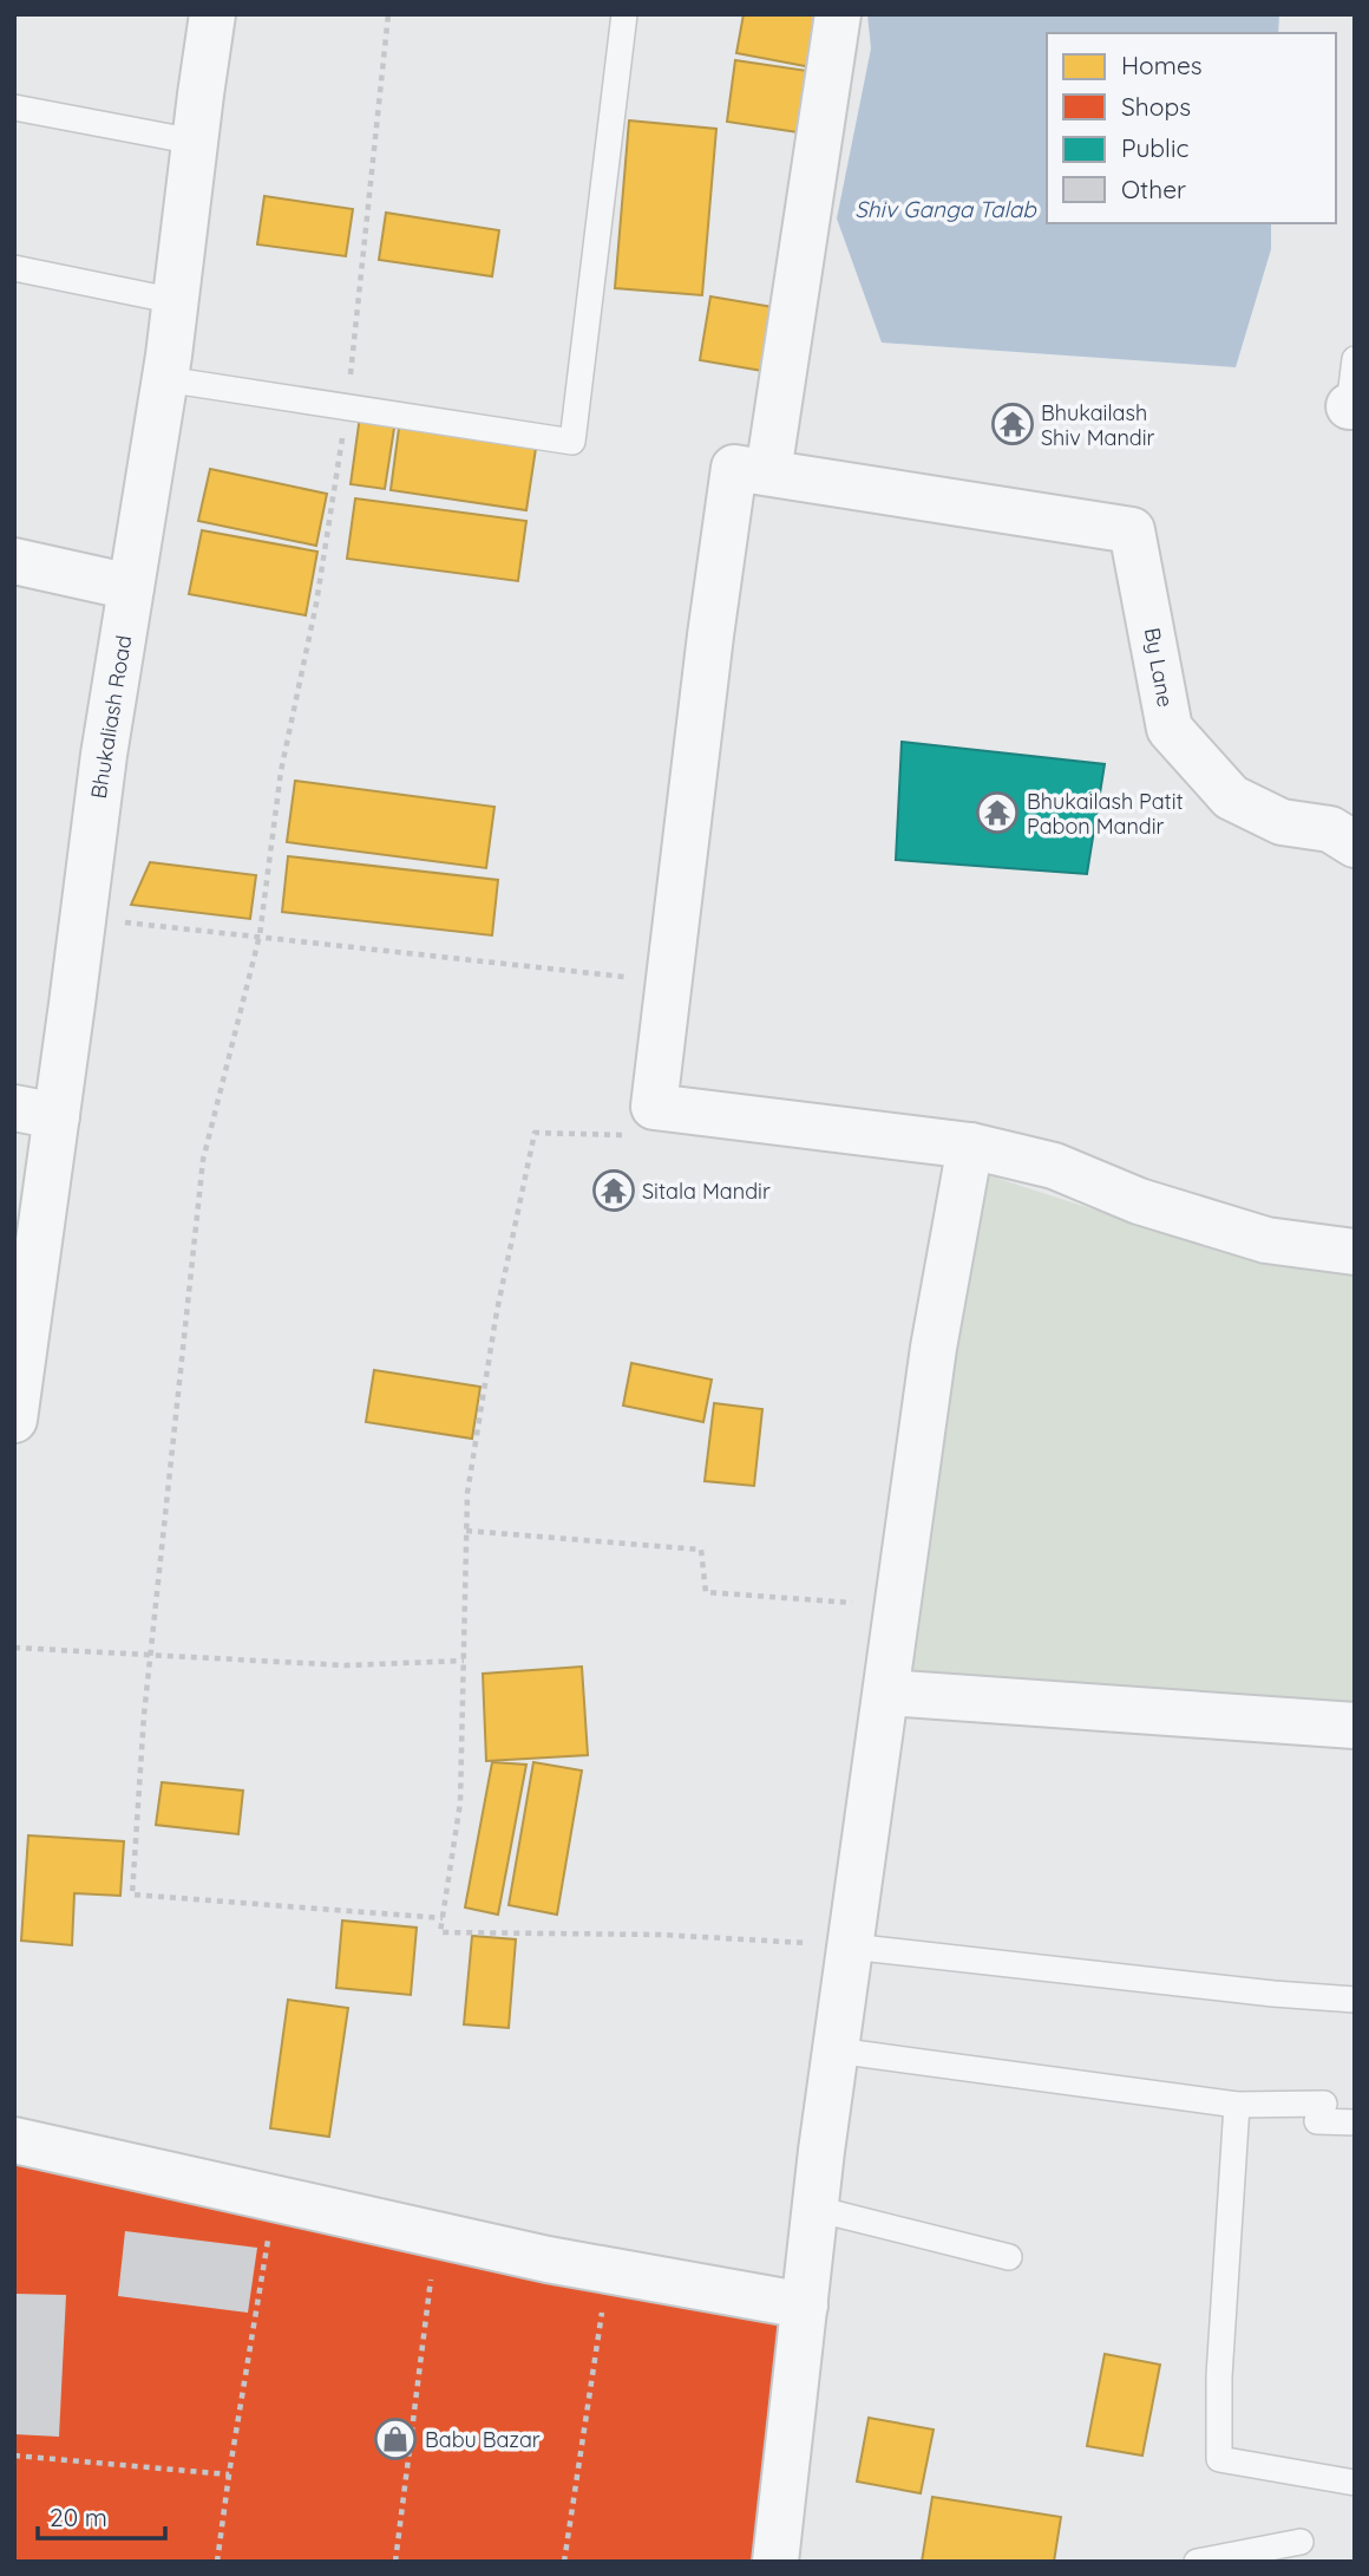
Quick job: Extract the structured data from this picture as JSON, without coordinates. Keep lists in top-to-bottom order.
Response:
{
  "streets": {
    "street": ["By Lane", "Bhukaliash Road"]
  },
  "water": ["Shiv Ganga Talab"],
  "places": {
    "temple": ["Bhukailash Shiv Mandir", "Bhukailash Patit Pabon Mandir", "Sitala Mandir"],
    "shop": ["Babu Bazar"]
  },
  "legend": [
    "Homes",
    "Shops",
    "Public",
    "Other"
  ],
  "scale_bar": "20 m"
}
